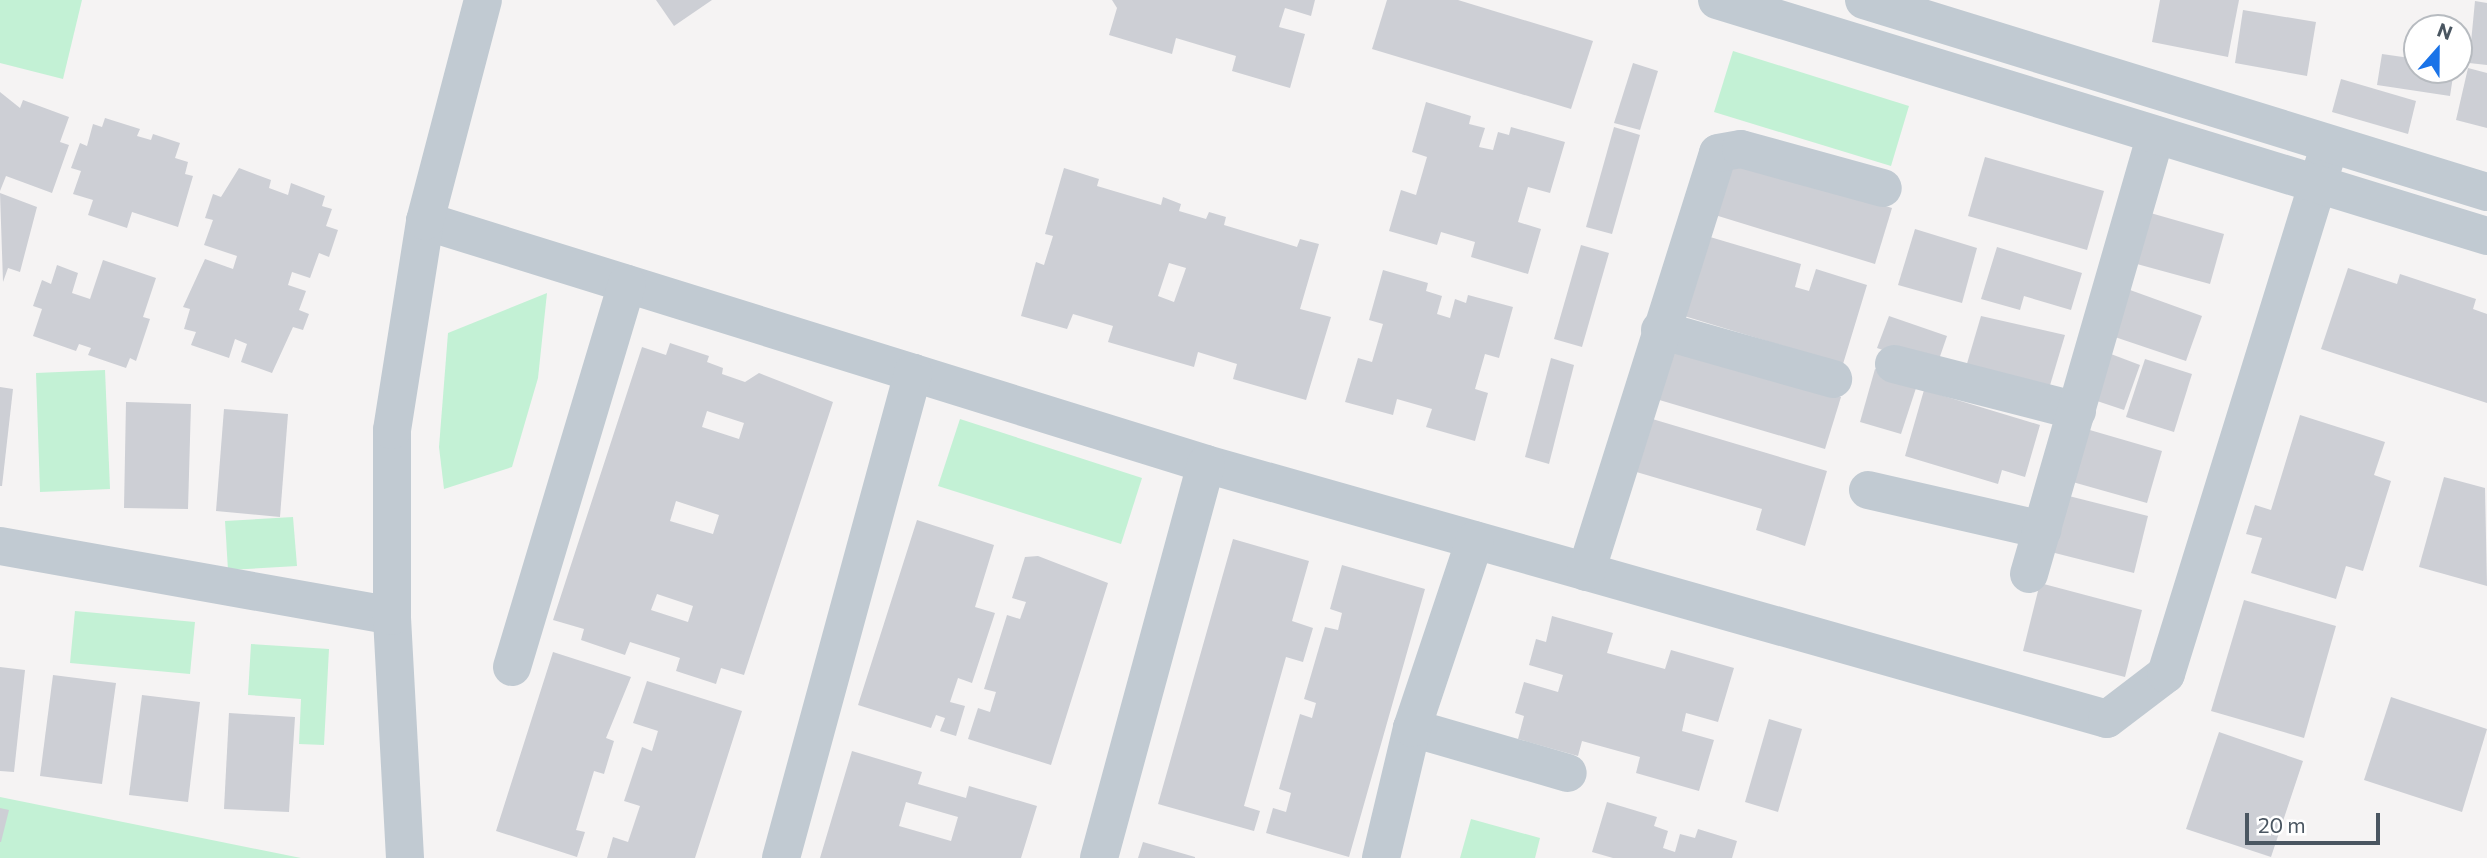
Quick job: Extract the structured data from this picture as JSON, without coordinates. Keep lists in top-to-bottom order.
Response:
{
  "scale_bar": "20 m",
  "north": "top"
}
